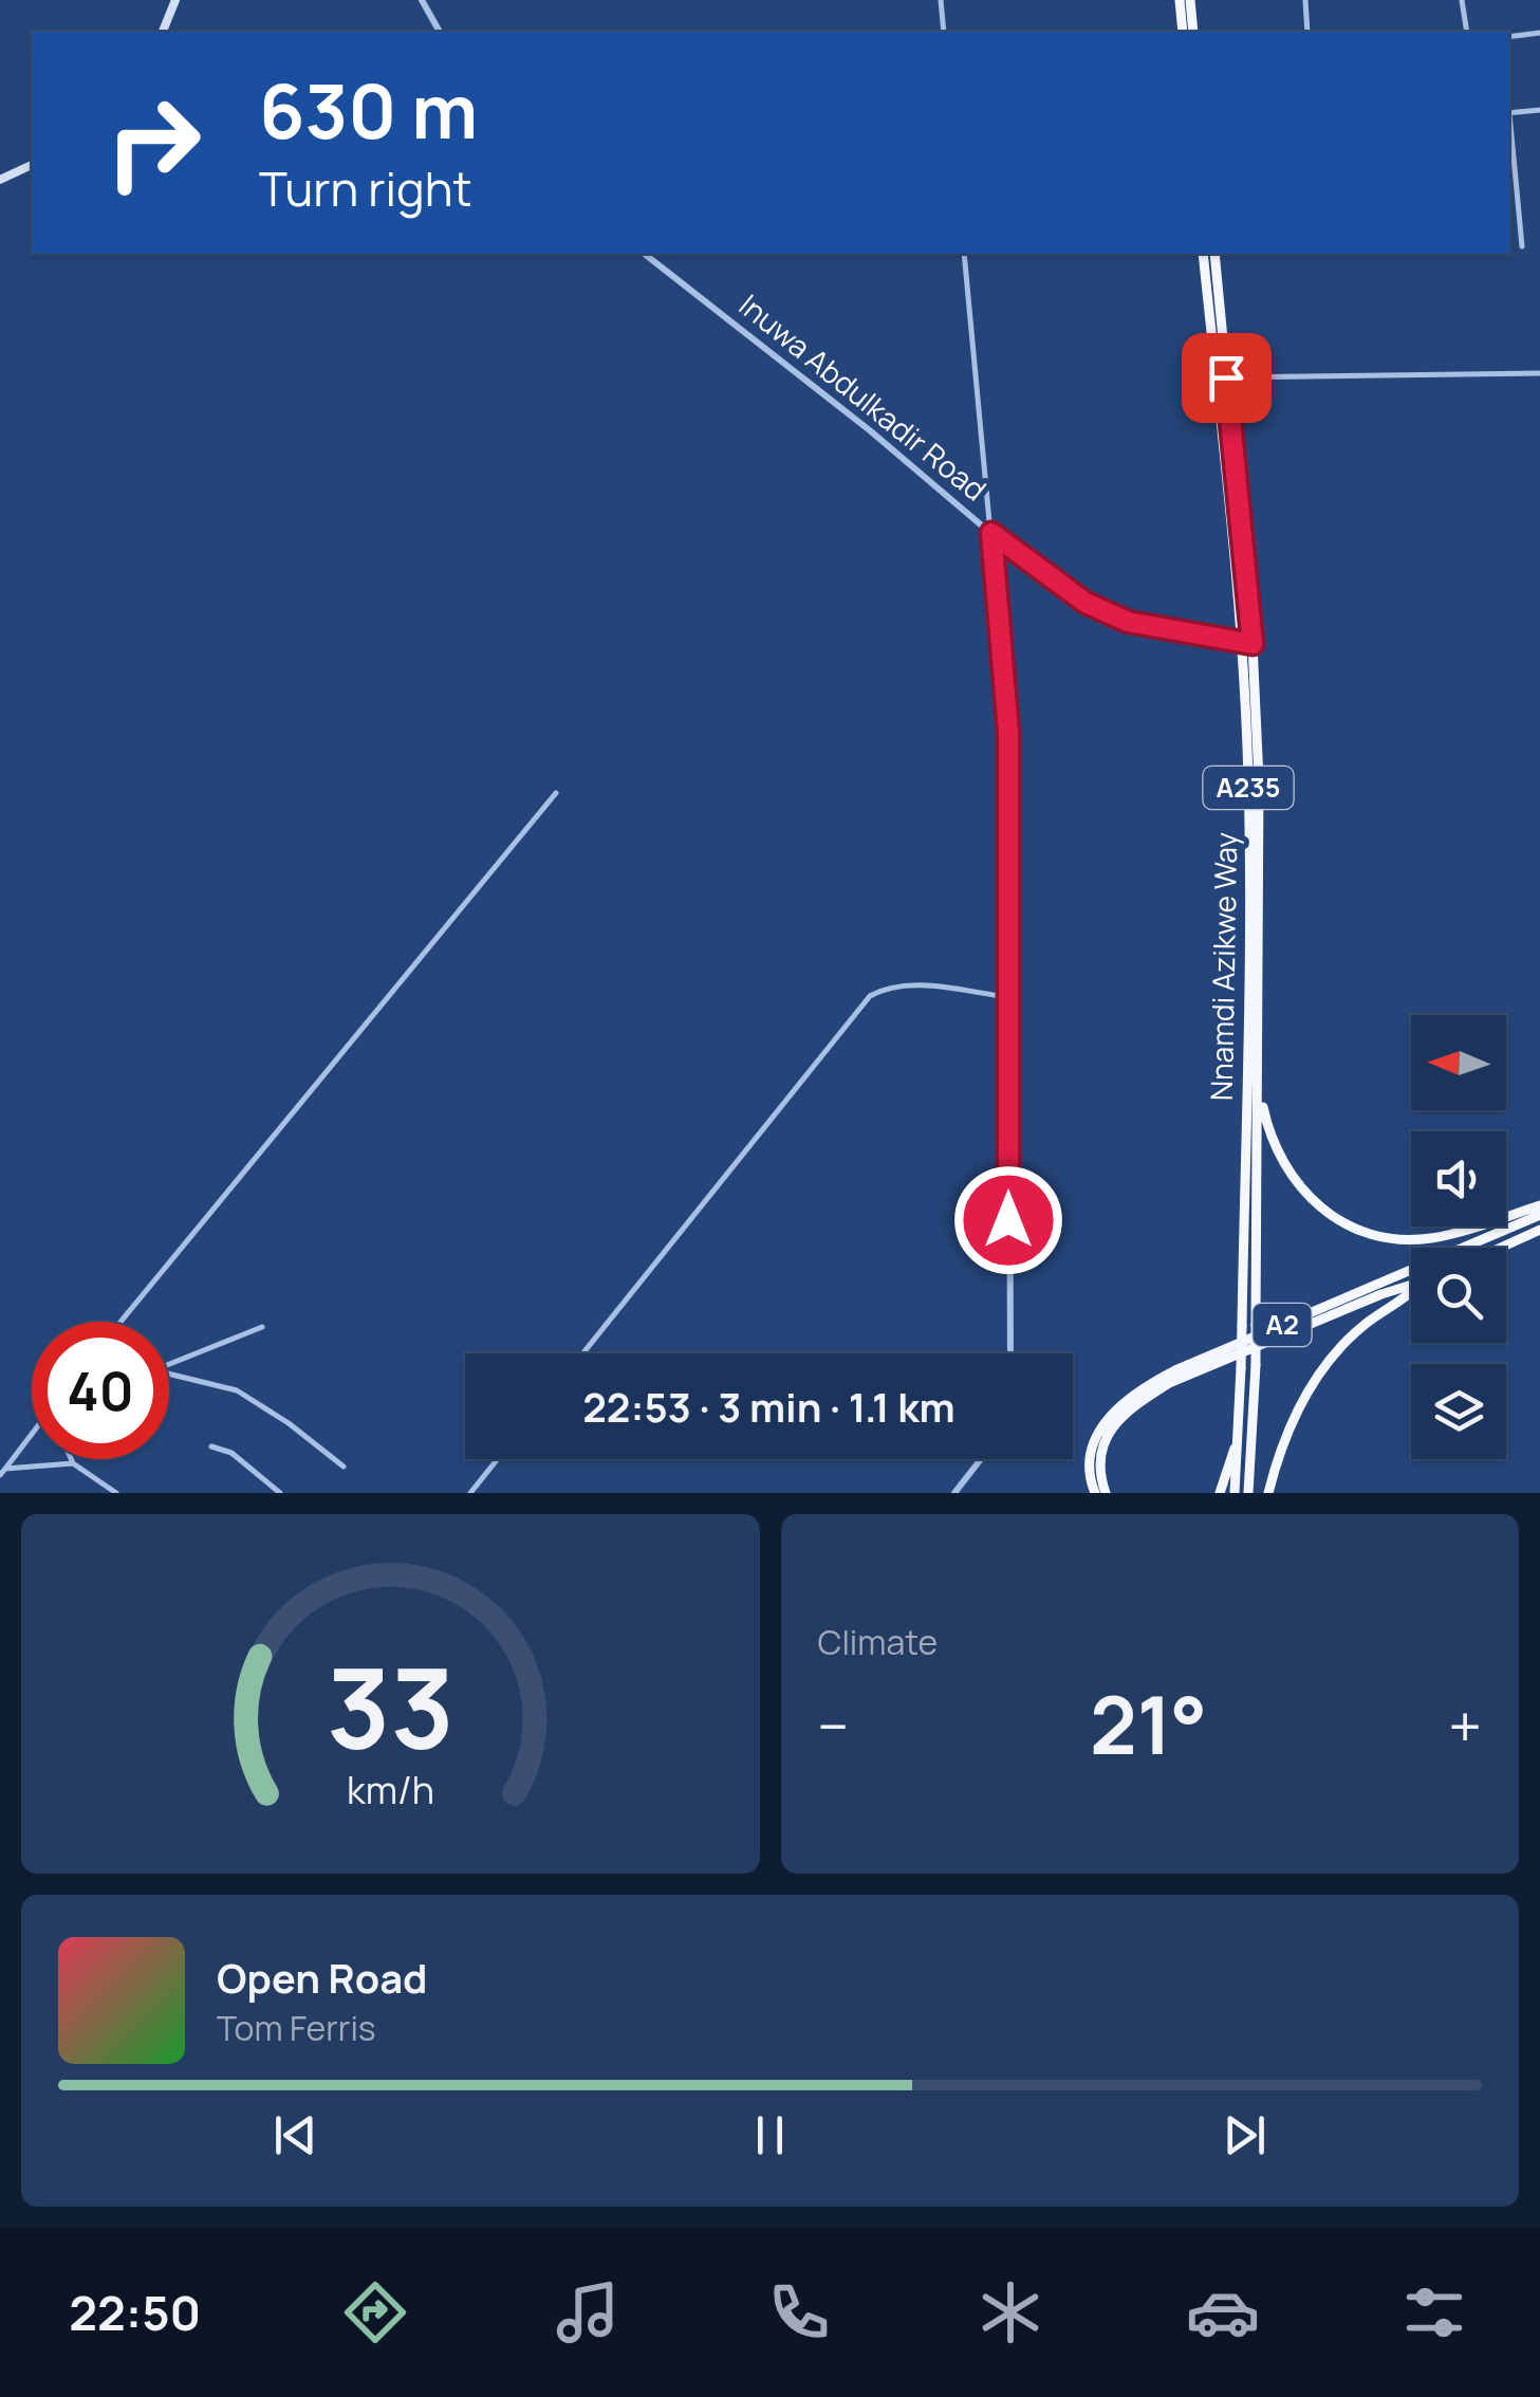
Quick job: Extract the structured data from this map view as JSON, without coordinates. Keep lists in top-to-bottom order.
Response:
{
  "streets": {
    "highway": ["A235", "Nnamdi Azikwe Way", "A2"],
    "street": ["Inuwa Abdulkadir Road"]
  },
  "north": "left",
  "page": {
    "turn": ["630 m", "Turn right"],
    "limit": "40",
    "trip": "22:53 · 3 min · 1.1 km",
    "tile": "Climate",
    "heat": ["−", "21°", "+"],
    "song": ["Open Road", "Tom Ferris"],
    "tabs": "22:50",
    "gauge": ["33", "km/h"]
  }
}
